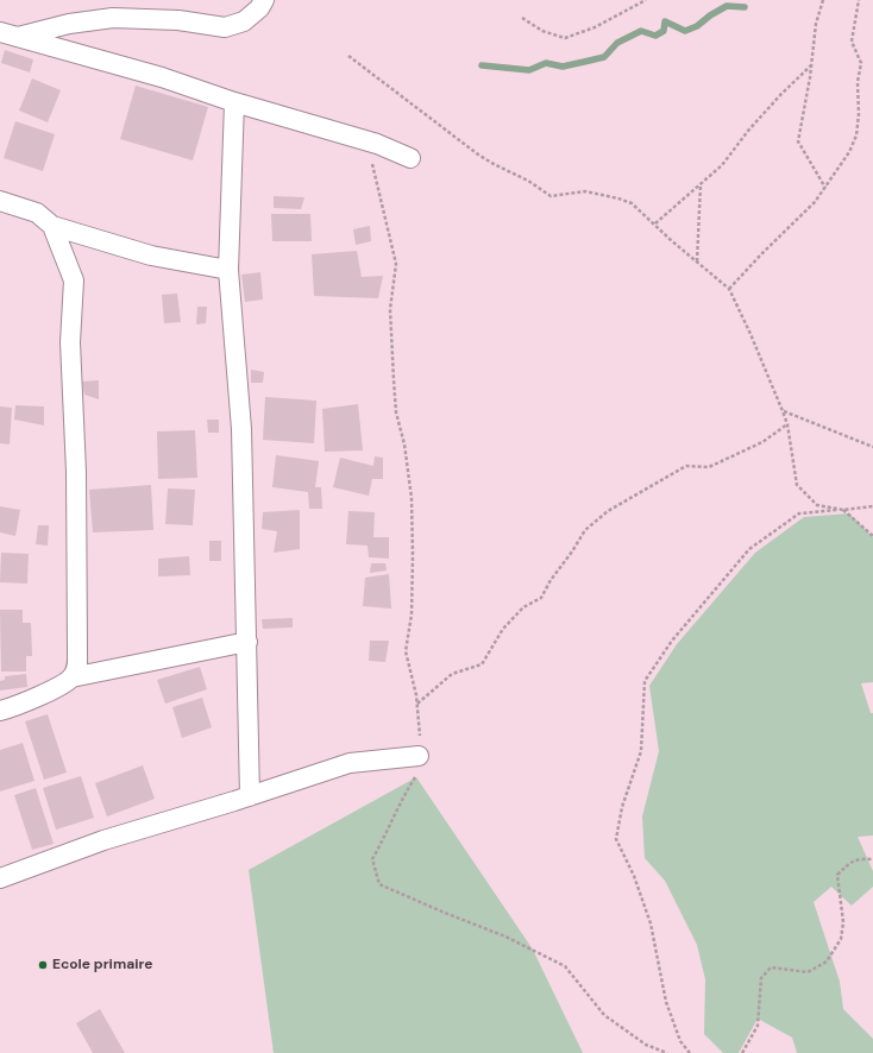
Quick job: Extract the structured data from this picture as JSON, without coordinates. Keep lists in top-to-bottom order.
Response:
{
  "places": ["Ecole primaire"]
}
